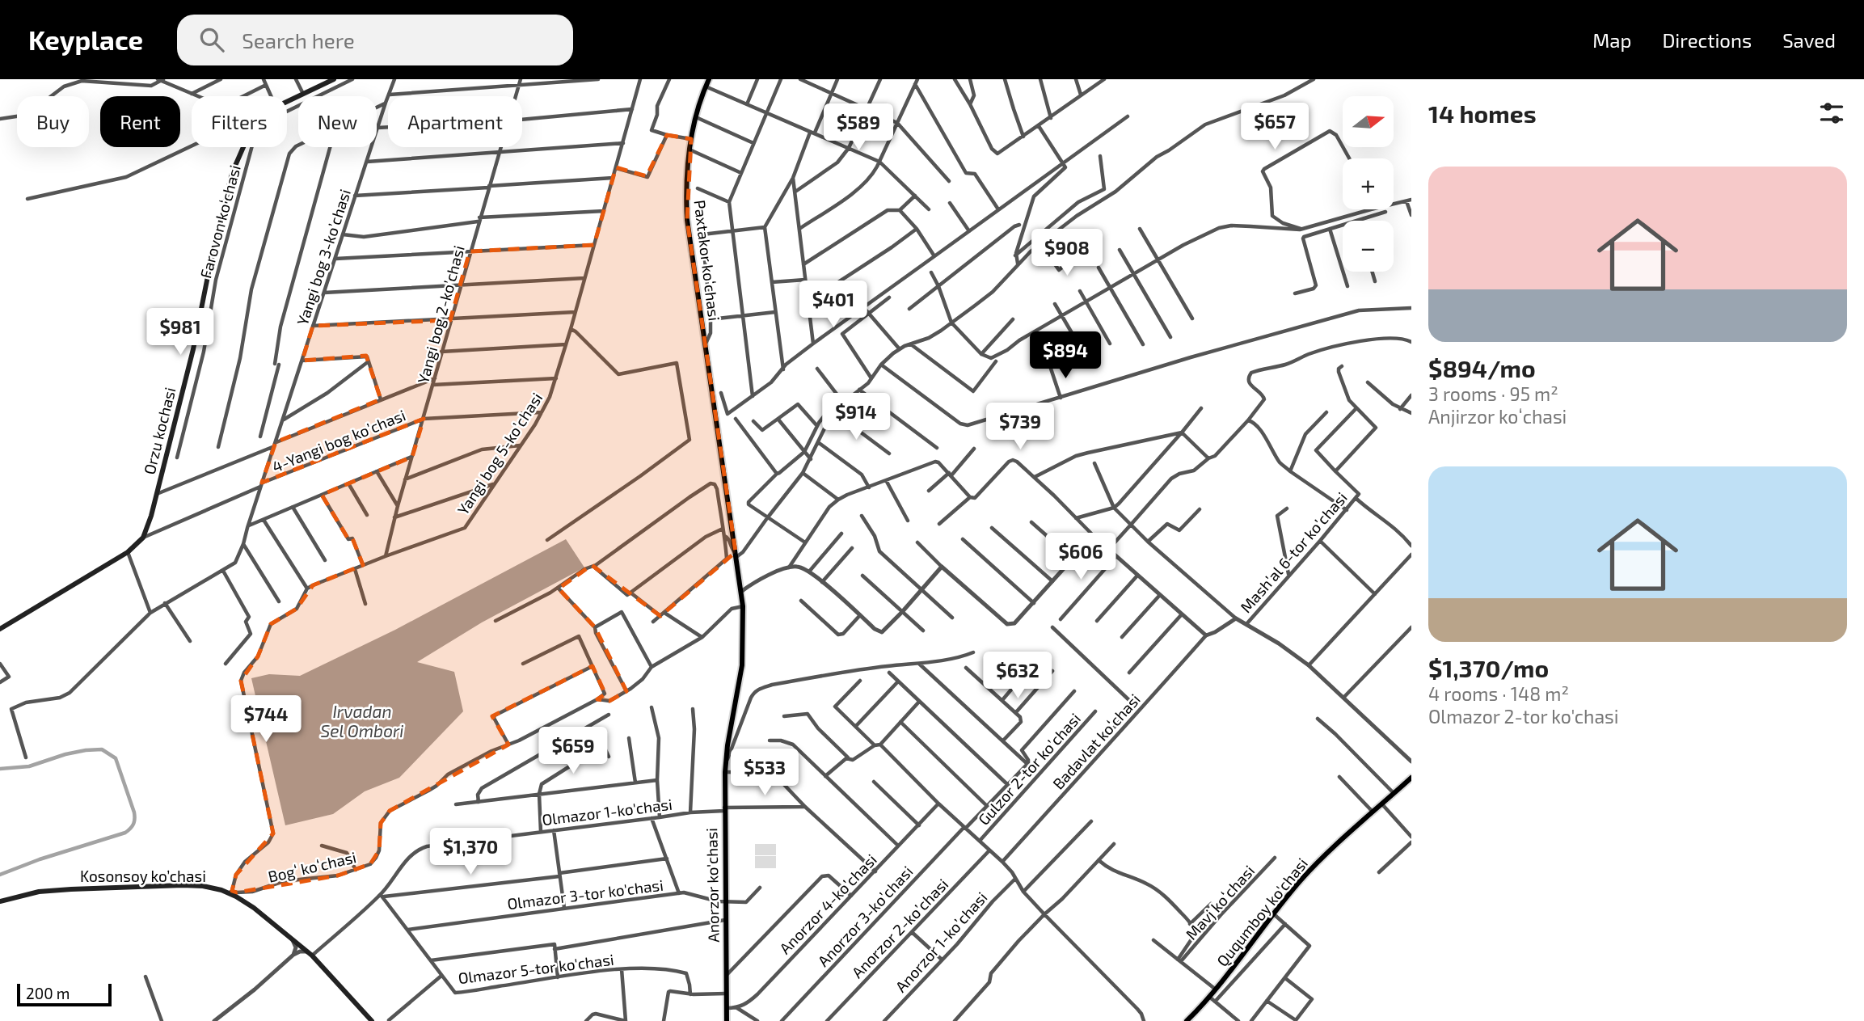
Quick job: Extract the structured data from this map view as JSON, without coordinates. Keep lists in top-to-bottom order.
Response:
{
  "streets": {
    "main road": [
      "Paxtakor koʻchasi",
      "Orzu kochasi",
      "Kosonsoy ko’chasi",
      "Anorzor ko'chasi",
      "Ququmboy ko'chasi"
    ],
    "street": [
      "Farovon koʻchasi",
      "Yangi bog 3-koʼchasi",
      "Yangi bog 2-koʼchasi",
      "4-Yangi bog koʼchasi",
      "Yangi bog 5-koʼchasi",
      "Mashʼal 6-tor koʼchasi",
      "Badavlat koʻchasi",
      "Gulzor 2-tor koʼchasi",
      "Olmazor 1-ko'chasi",
      "Bogʻ koʻchasi",
      "Olmazor 3-tor ko'chasi",
      "Mavj koʻchasi",
      "Аnorzor 4-koʼchasi",
      "Аnorzor 3-koʼchasi",
      "Аnorzor 2-koʼchasi",
      "Аnorzor 1-koʼchasi",
      "Olmazor 5-tor ko'chasi"
    ]
  },
  "crossings": [
    ["Yangi bog 3-koʼchasi", "4-Yangi bog koʼchasi"],
    ["Paxtakor koʻchasi", "Anorzor ko'chasi"],
    ["Yangi bog 2-koʼchasi", "4-Yangi bog koʼchasi"],
    ["Yangi bog 2-koʼchasi", "Yangi bog 5-koʼchasi"],
    ["Orzu kochasi", "4-Yangi bog koʼchasi"],
    ["4-Yangi bog koʼchasi", "Yangi bog 5-koʼchasi"],
    ["Olmazor 1-ko'chasi", "Kosonsoy ko’chasi"],
    ["Olmazor 1-ko'chasi", "Anorzor ko'chasi"],
    ["Olmazor 1-ko'chasi", "Olmazor 5-tor ko'chasi"],
    ["Bogʻ koʻchasi", "Kosonsoy ko’chasi"],
    ["Anorzor ko'chasi", "Olmazor 3-tor ko'chasi"],
    ["Olmazor 3-tor ko'chasi", "Olmazor 5-tor ko'chasi"]
  ],
  "water": ["Irvadan Sel Ombori"],
  "scale_bar": "200 m",
  "north": "right",
  "page": {
    "header": "Keyplace",
    "search": "Search here",
    "nav": ["Map", "Directions", "Saved"],
    "heading": "14 homes",
    "map_buttons": ["+", "−"],
    "chip": [
      "Buy",
      "Rent",
      "Filters",
      "New",
      "Apartment"
    ],
    "price": [
      "$657",
      "$589",
      "$908",
      "$401",
      "$981",
      "$894",
      "$914",
      "$739",
      "$606",
      "$632",
      "$744",
      "$659",
      "$533",
      "$1,370"
    ],
    "list": [
      {
        "name": "$894/mo",
        "note": "3 rooms · 95 m² · Anjirzor koʻchasi"
      },
      {
        "name": "$1,370/mo",
        "note": "4 rooms · 148 m² · Olmazor 2-tor ko'chasi"
      }
    ],
    "scale": "200 m"
  }
}
